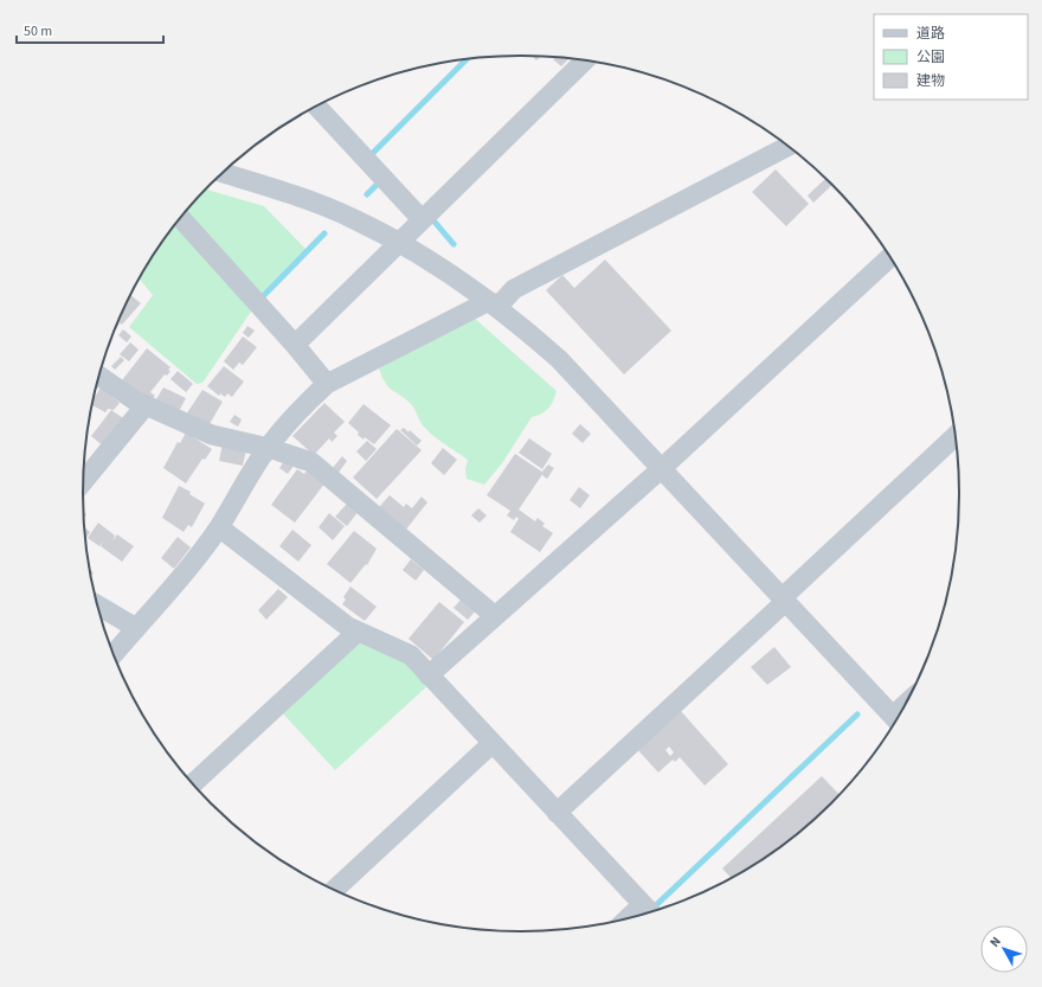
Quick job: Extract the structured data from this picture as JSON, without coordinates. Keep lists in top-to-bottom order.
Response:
{
  "legend": ["道路", "公園", "建物"],
  "scale_bar": "50 m",
  "north": "top left"
}
